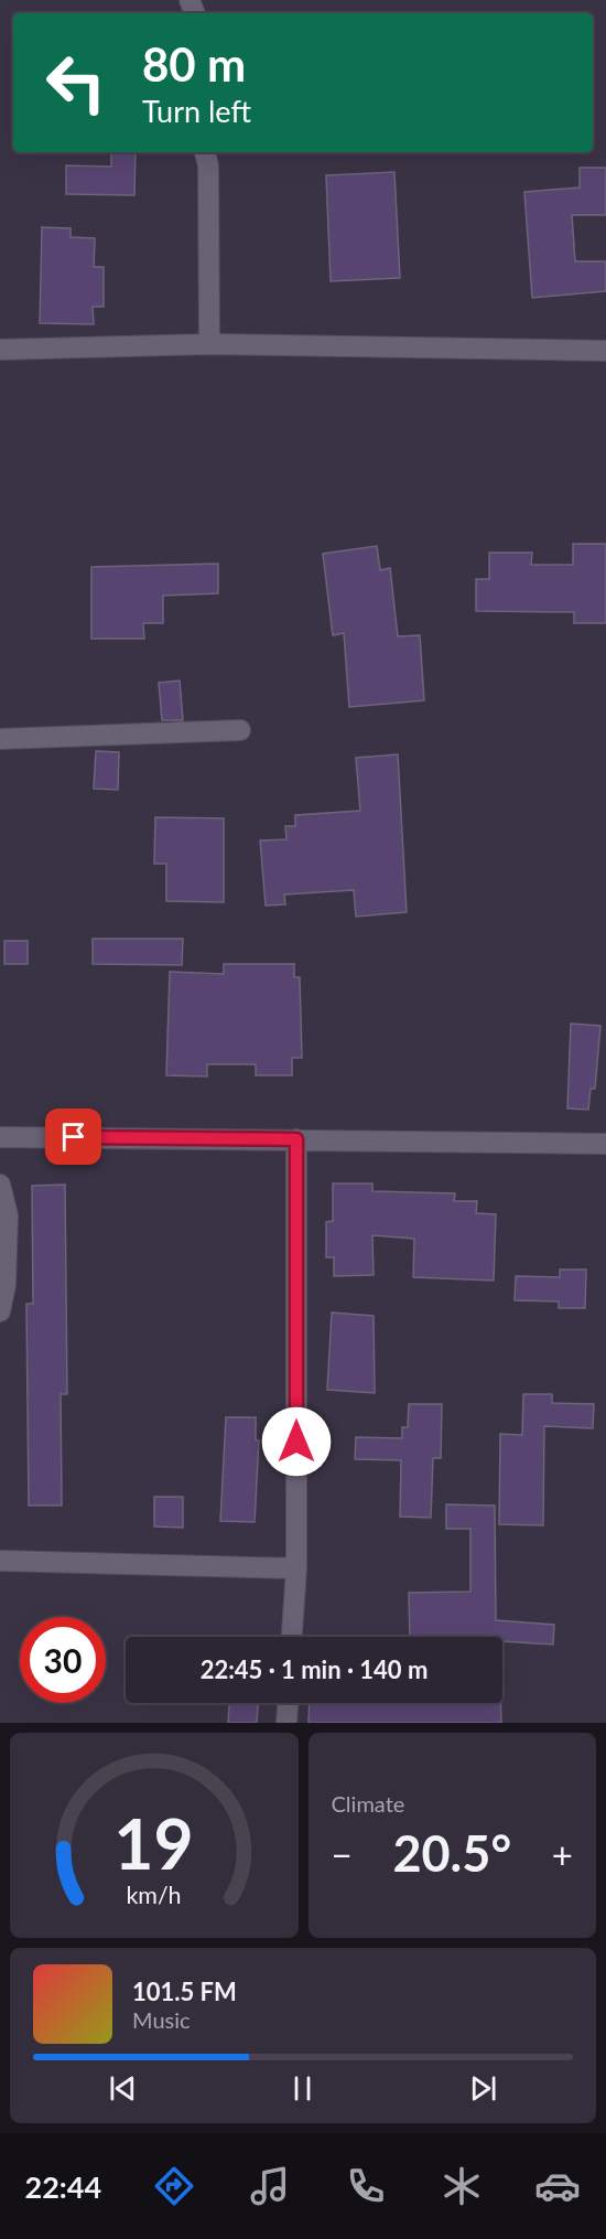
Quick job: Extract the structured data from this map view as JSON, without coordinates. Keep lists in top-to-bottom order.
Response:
{
  "page": {
    "turn": ["80 m", "Turn left"],
    "limit": "30",
    "trip": "22:45 · 1 min · 140 m",
    "tile": "Climate",
    "heat": ["−", "20.5°", "+"],
    "song": ["101.5 FM", "Music"],
    "tabs": "22:44",
    "gauge": ["19", "km/h"]
  }
}
